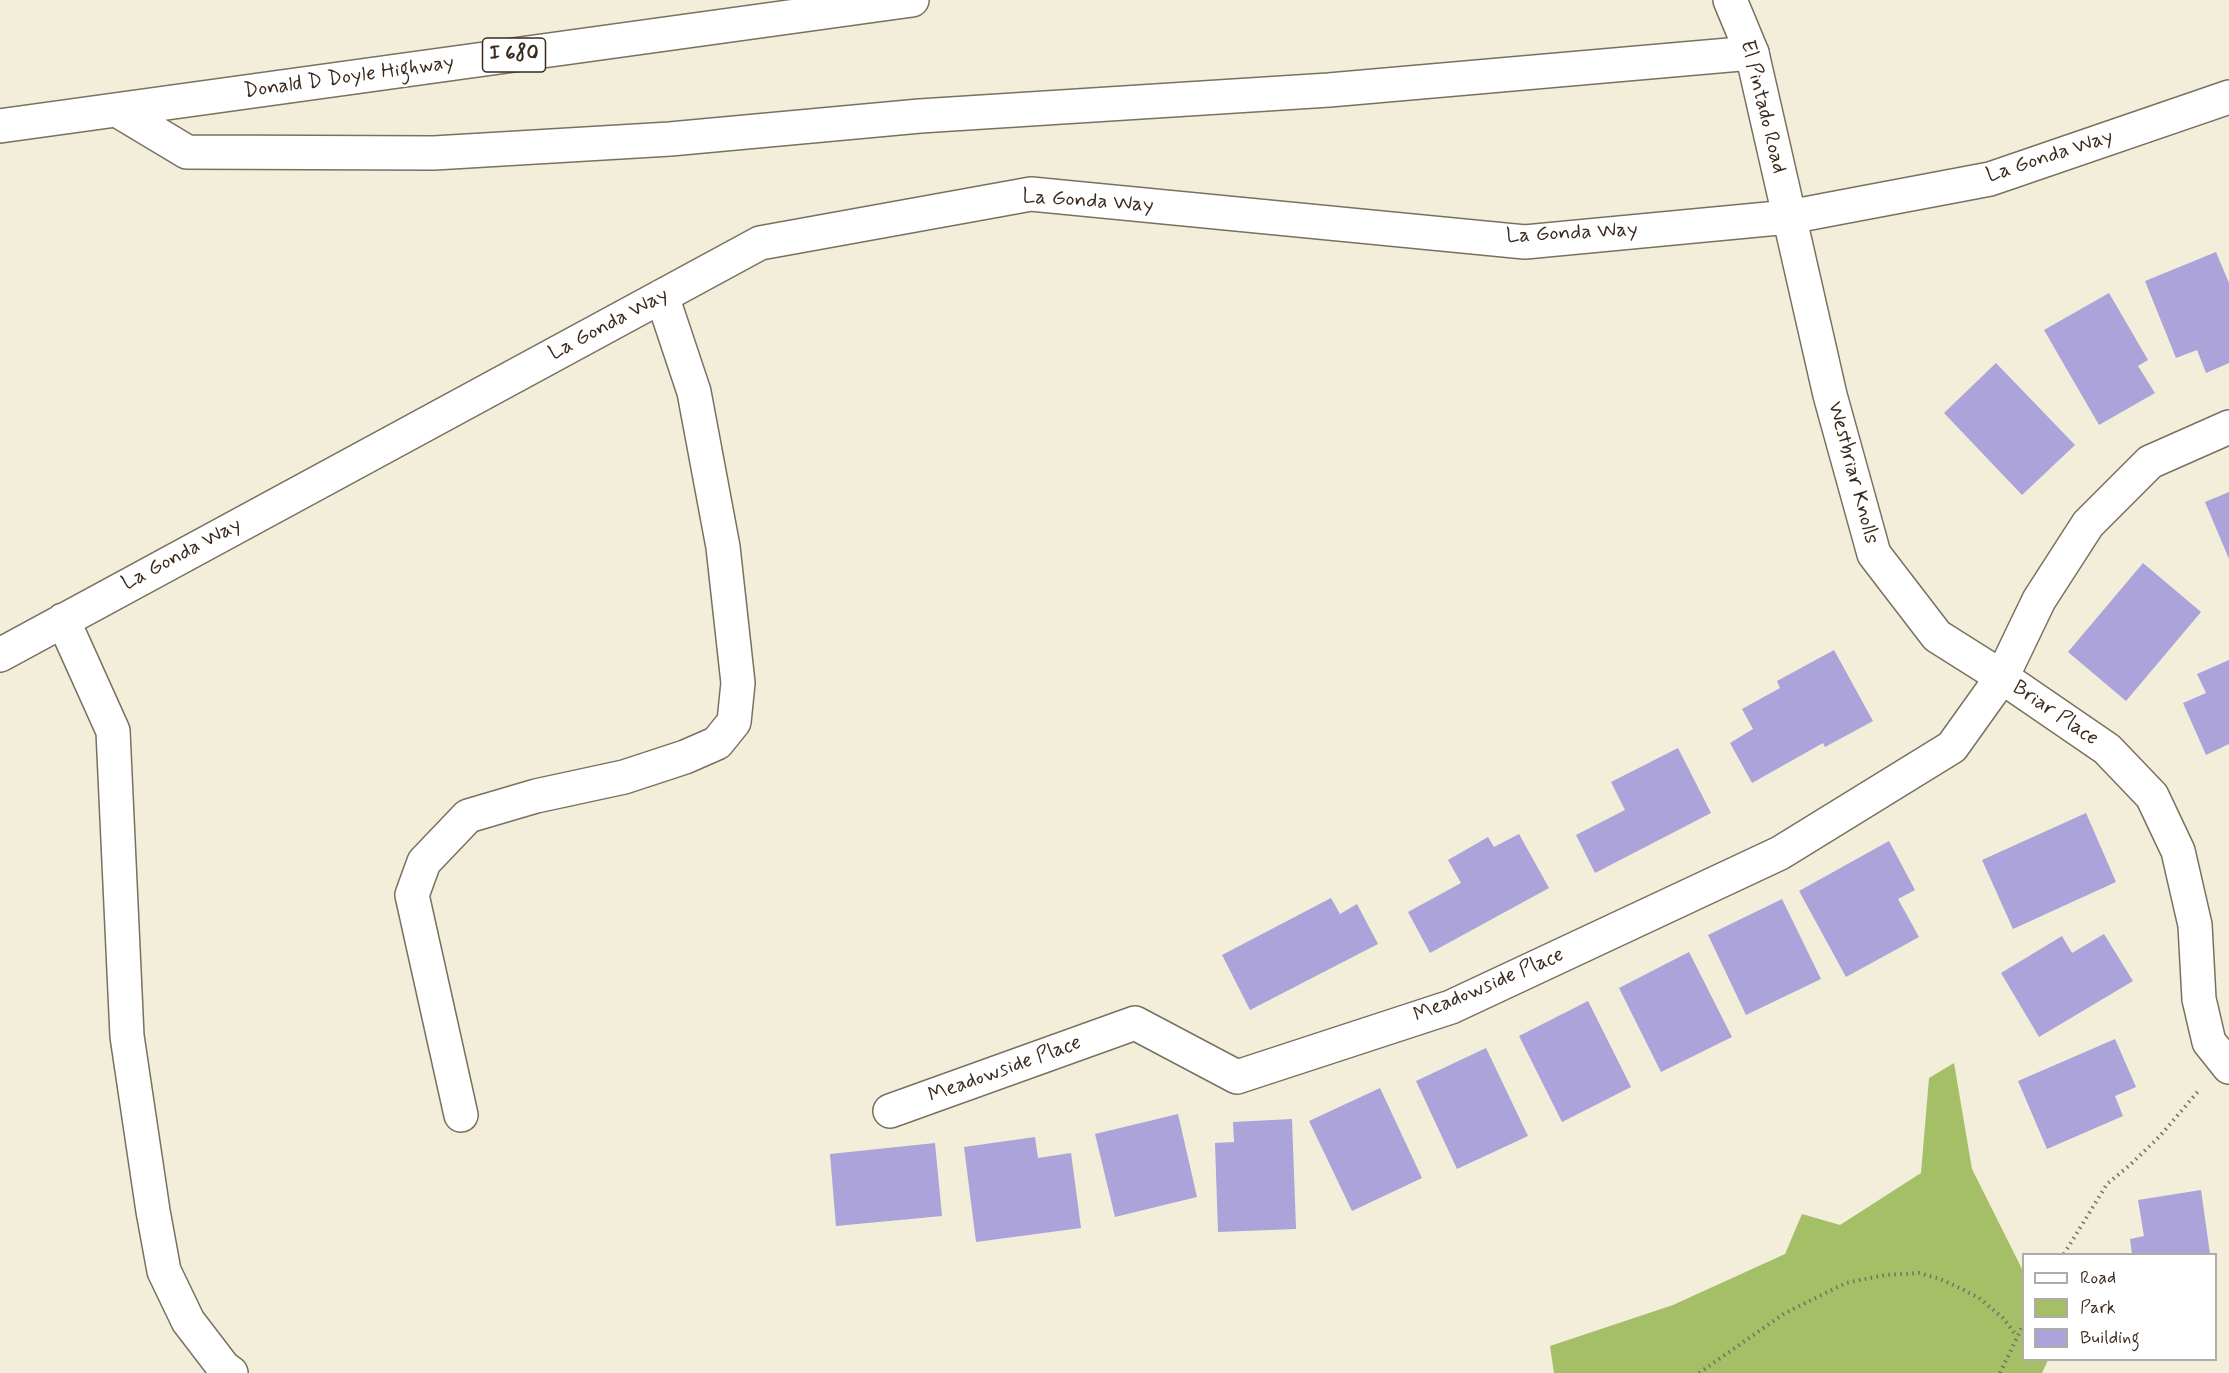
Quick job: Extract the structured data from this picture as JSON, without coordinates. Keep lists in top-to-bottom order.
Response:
{
  "streets": {
    "main road": [
      "I 680",
      "Donald D Doyle Highway",
      "El Pintado Road",
      "La Gonda Way",
      "Westbriar Knolls",
      "Briar Place",
      "Meadowside Place"
    ]
  },
  "crossings": [
    ["El Pintado Road", "La Gonda Way"],
    ["El Pintado Road", "Westbriar Knolls"],
    ["La Gonda Way", "Westbriar Knolls"],
    ["Westbriar Knolls", "Briar Place"],
    ["Westbriar Knolls", "Meadowside Place"],
    ["Briar Place", "Meadowside Place"]
  ],
  "legend": ["Road", "Park", "Building"]
}
